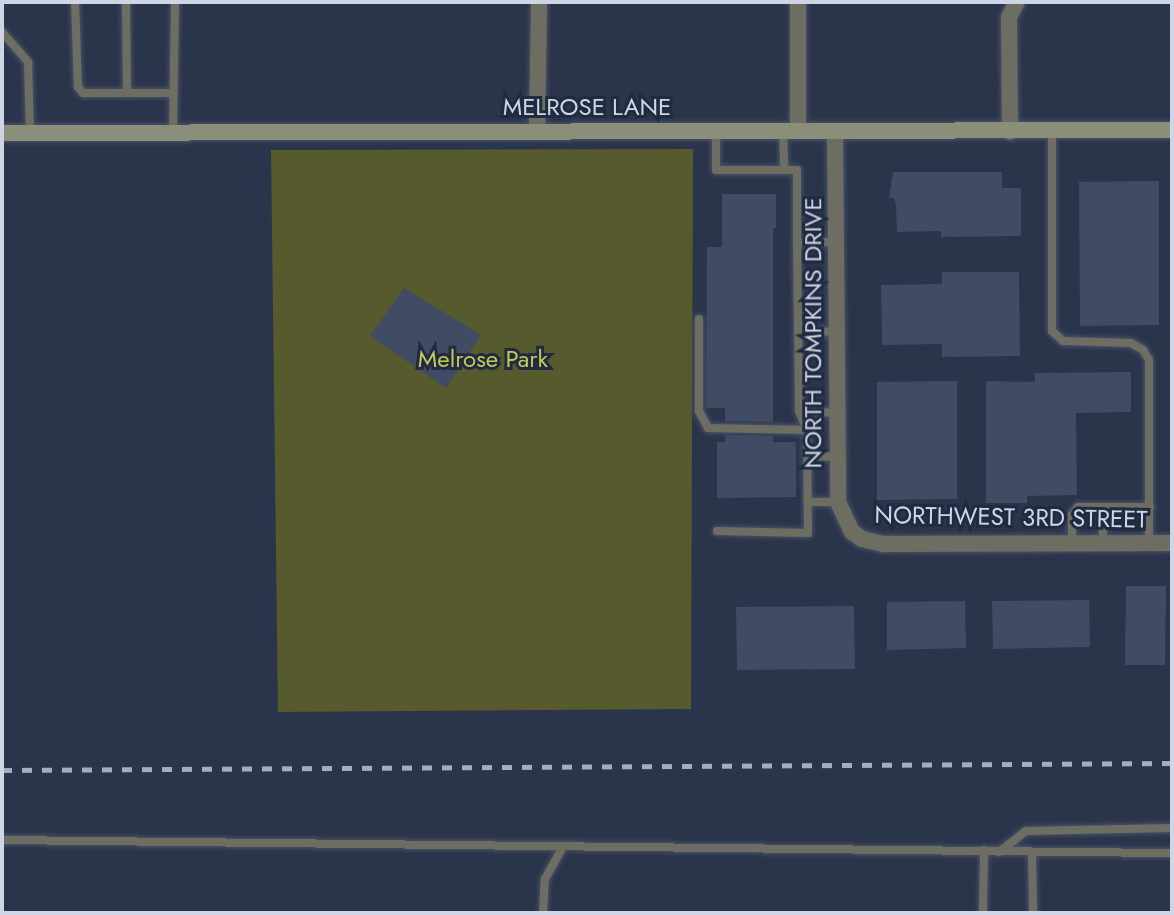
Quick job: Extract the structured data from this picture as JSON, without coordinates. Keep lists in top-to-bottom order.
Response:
{
  "streets": {
    "street": ["MELROSE LANE", "NORTH TOMPKINS DRIVE", "NORTHWEST 3RD STREET"]
  },
  "crossings": [
    ["MELROSE LANE", "NORTH TOMPKINS DRIVE"],
    ["NORTH TOMPKINS DRIVE", "NORTHWEST 3RD STREET"]
  ],
  "parks": ["Melrose Park"]
}
